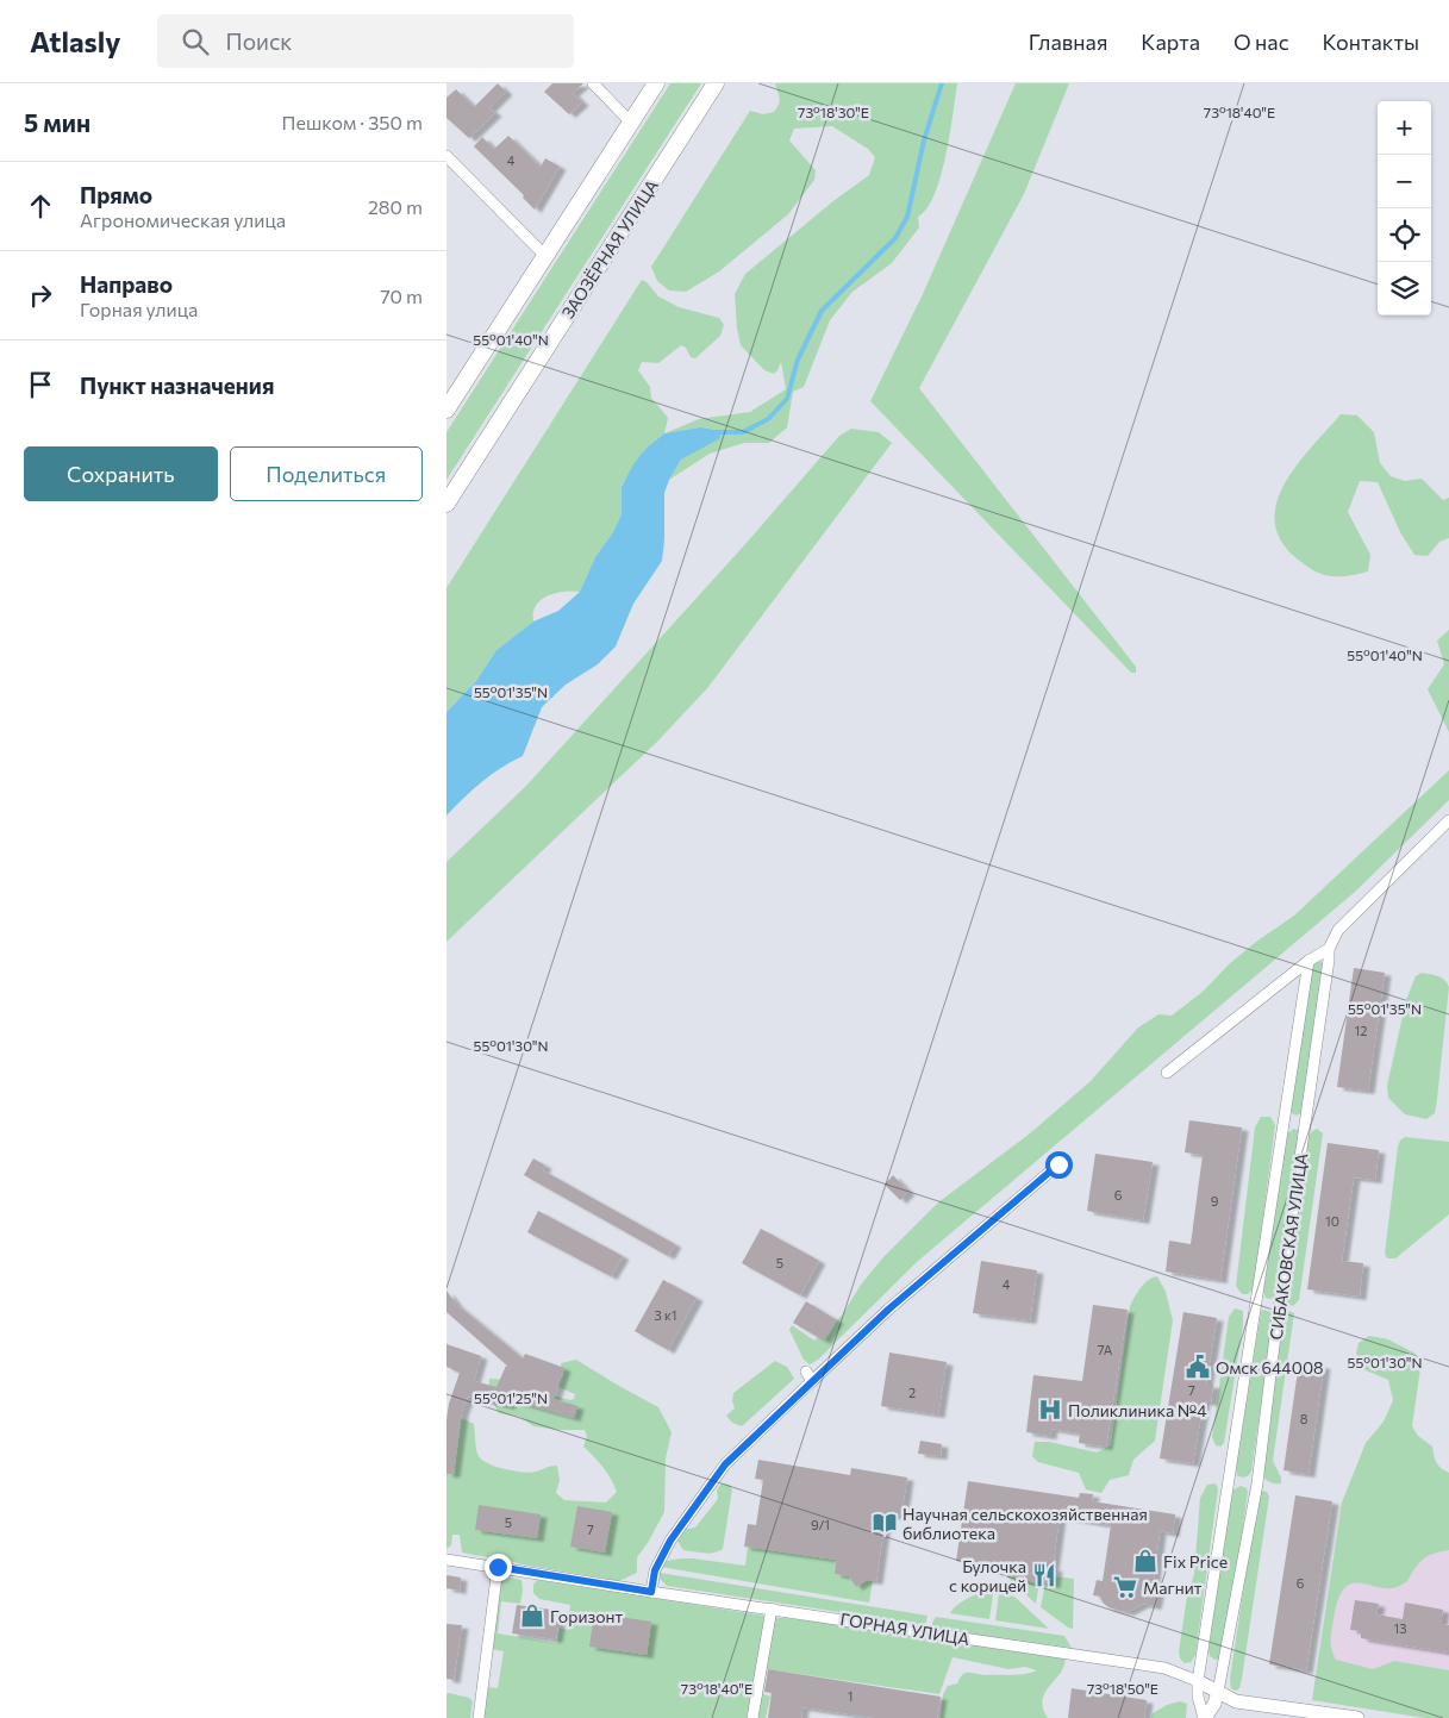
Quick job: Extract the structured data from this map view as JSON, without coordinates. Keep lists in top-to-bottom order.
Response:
{
  "streets": {
    "main road": ["ЗАОЗЁРНАЯ УЛИЦА"],
    "street": ["СИБАКОВСКАЯ УЛИЦА", "ГОРНАЯ УЛИЦА"]
  },
  "crossings": [
    ["СИБАКОВСКАЯ УЛИЦА", "ГОРНАЯ УЛИЦА"]
  ],
  "places": {
    "public building": ["Омск 644008"],
    "hospital": ["Поликлиника №4"],
    "library": ["Научная сельскохозяйственная библиотека"],
    "shop": ["Fix Price", "Горизонт"],
    "restaurant": ["Булочка с корицей"],
    "supermarket": ["Магнит"]
  },
  "house_numbers": [
    "4",
    "12",
    "6",
    "9",
    "10",
    "5",
    "4",
    "3 к1",
    "7А",
    "7",
    "2",
    "8",
    "5",
    "9/1",
    "7",
    "6",
    "13",
    "1"
  ],
  "page": {
    "header": "Atlasly",
    "search": "Поиск",
    "nav": [
      "Главная",
      "Карта",
      "О нас",
      "Контакты"
    ],
    "heading": ["5 мин", "Пешком · 350 m"],
    "map_buttons": ["+", "−"],
    "list": [
      ["Прямо", "Агрономическая улица", "280 m"],
      ["Направо", "Горная улица", "70 m"],
      "Пункт назначения"
    ],
    "buttons": ["Сохранить", "Поделиться"]
  },
  "coordinates": [
    "73°18'30\"E",
    "73°18'40\"E",
    "55°01'40\"N",
    "55°01'35\"N",
    "55°01'30\"N",
    "55°01'25\"N",
    "73°18'50\"E"
  ]
}
